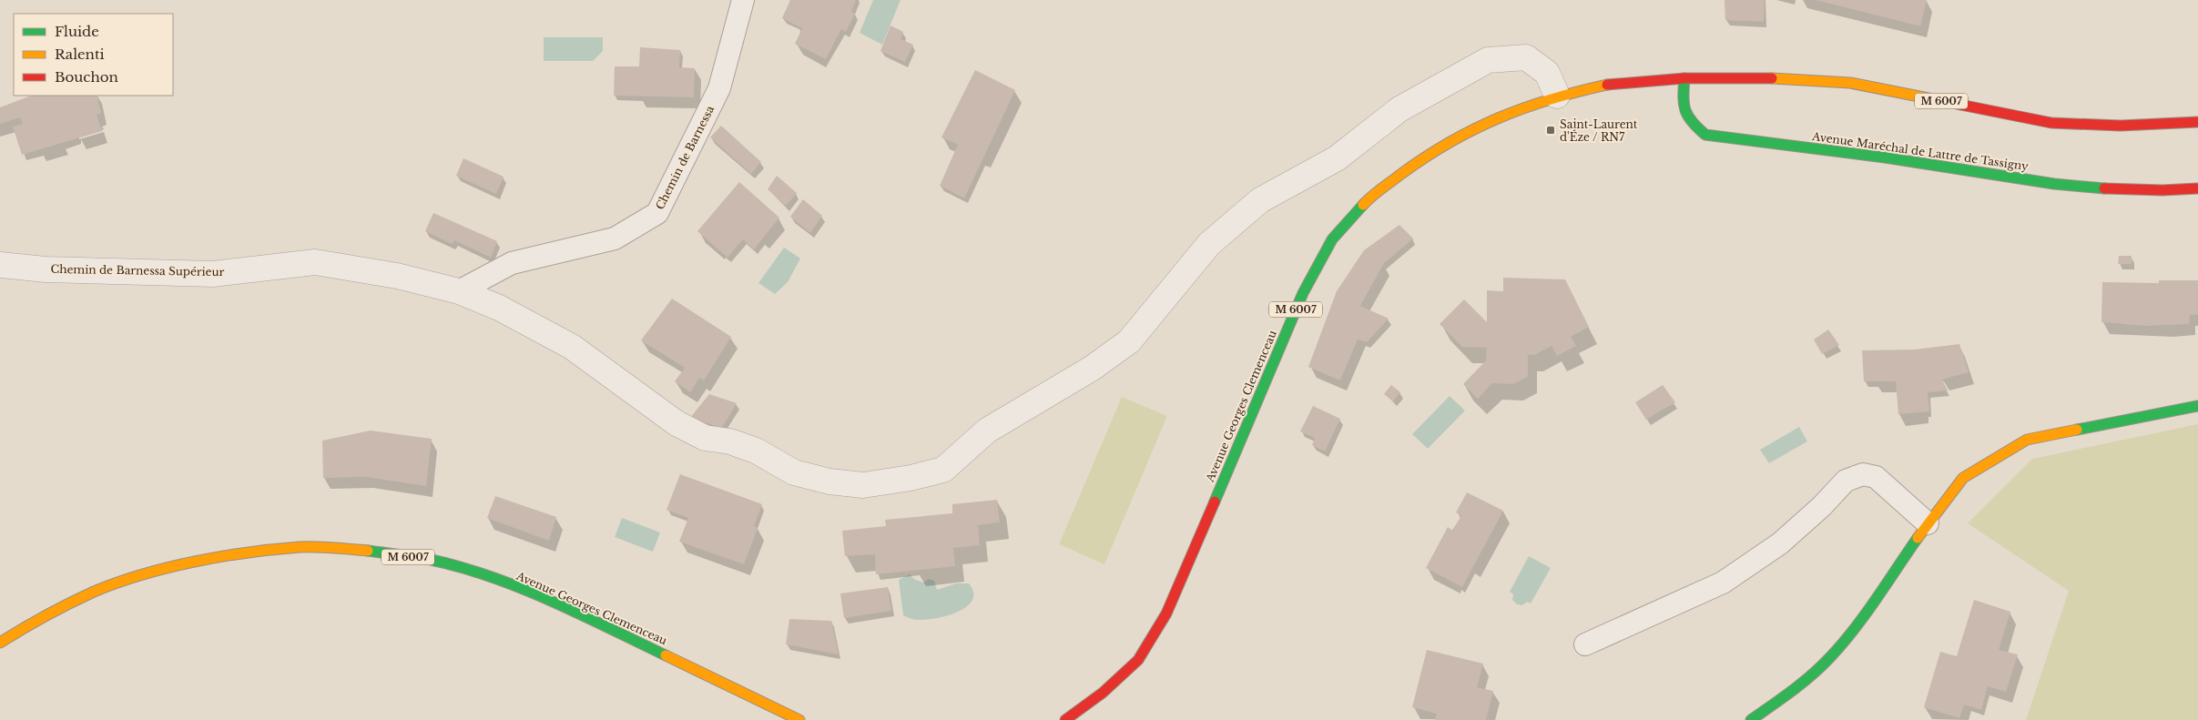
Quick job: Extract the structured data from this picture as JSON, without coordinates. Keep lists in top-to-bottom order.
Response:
{
  "streets": {
    "main road": ["M 6007", "Avenue Maréchal de Lattre de Tassigny", "Avenue Georges Clemenceau"],
    "street": ["Chemin de Barnessa Supérieur"],
    "lane": ["Chemin de Barnessa"]
  },
  "crossings": [
    ["Avenue Maréchal de Lattre de Tassigny", "Avenue Georges Clemenceau"],
    ["Chemin de Barnessa", "Chemin de Barnessa Supérieur"],
    ["Chemin de Barnessa Supérieur", "Avenue Georges Clemenceau"]
  ],
  "places": {
    "transit": ["Saint-Laurent d'Éze / RN7"]
  },
  "legend": ["Fluide", "Ralenti", "Bouchon"]
}
